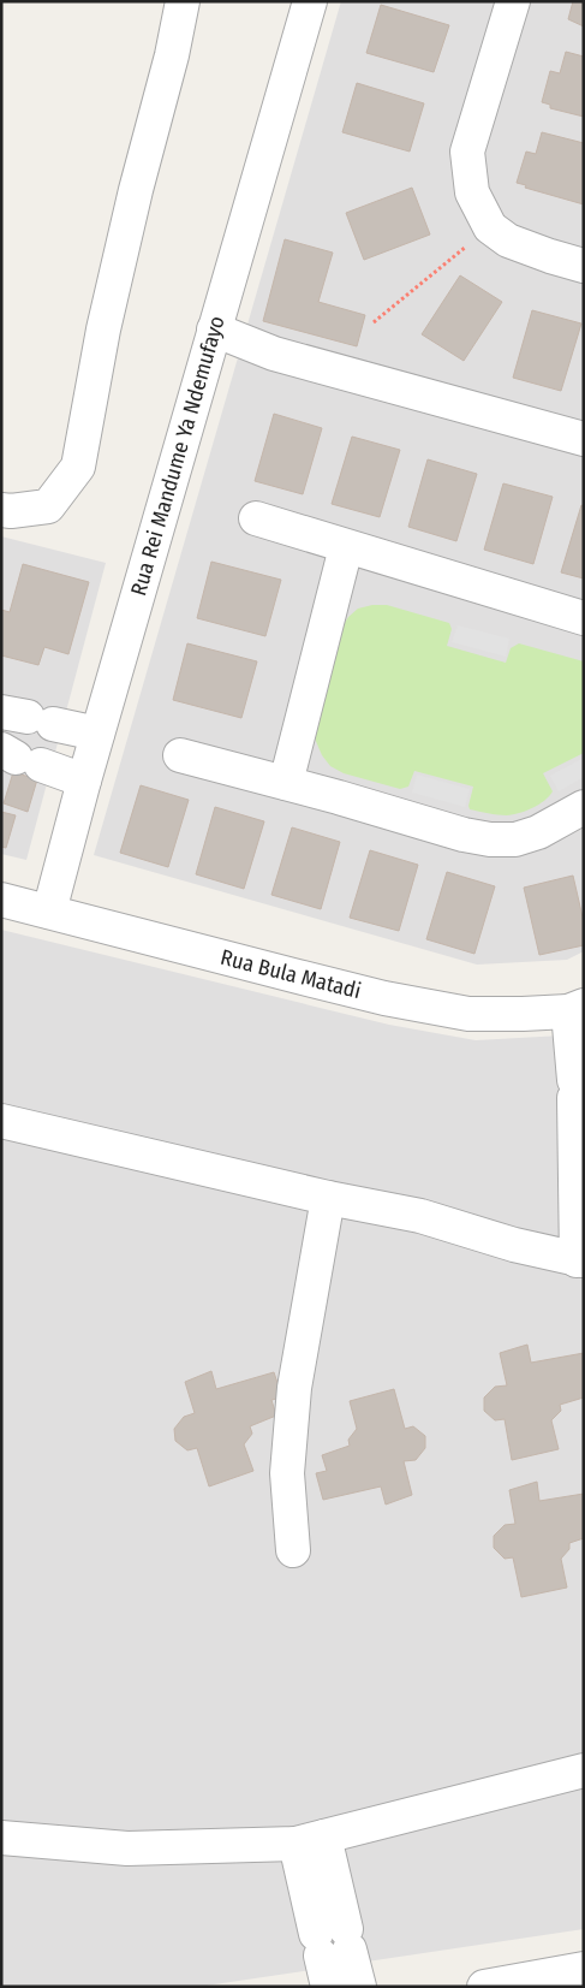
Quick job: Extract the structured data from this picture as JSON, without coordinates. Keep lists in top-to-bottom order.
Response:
{
  "streets": {
    "street": ["Rua Rei Mandume Ya Ndemufayo", "Rua Bula Matadi"]
  },
  "crossings": [
    ["Rua Rei Mandume Ya Ndemufayo", "Rua Bula Matadi"]
  ]
}
